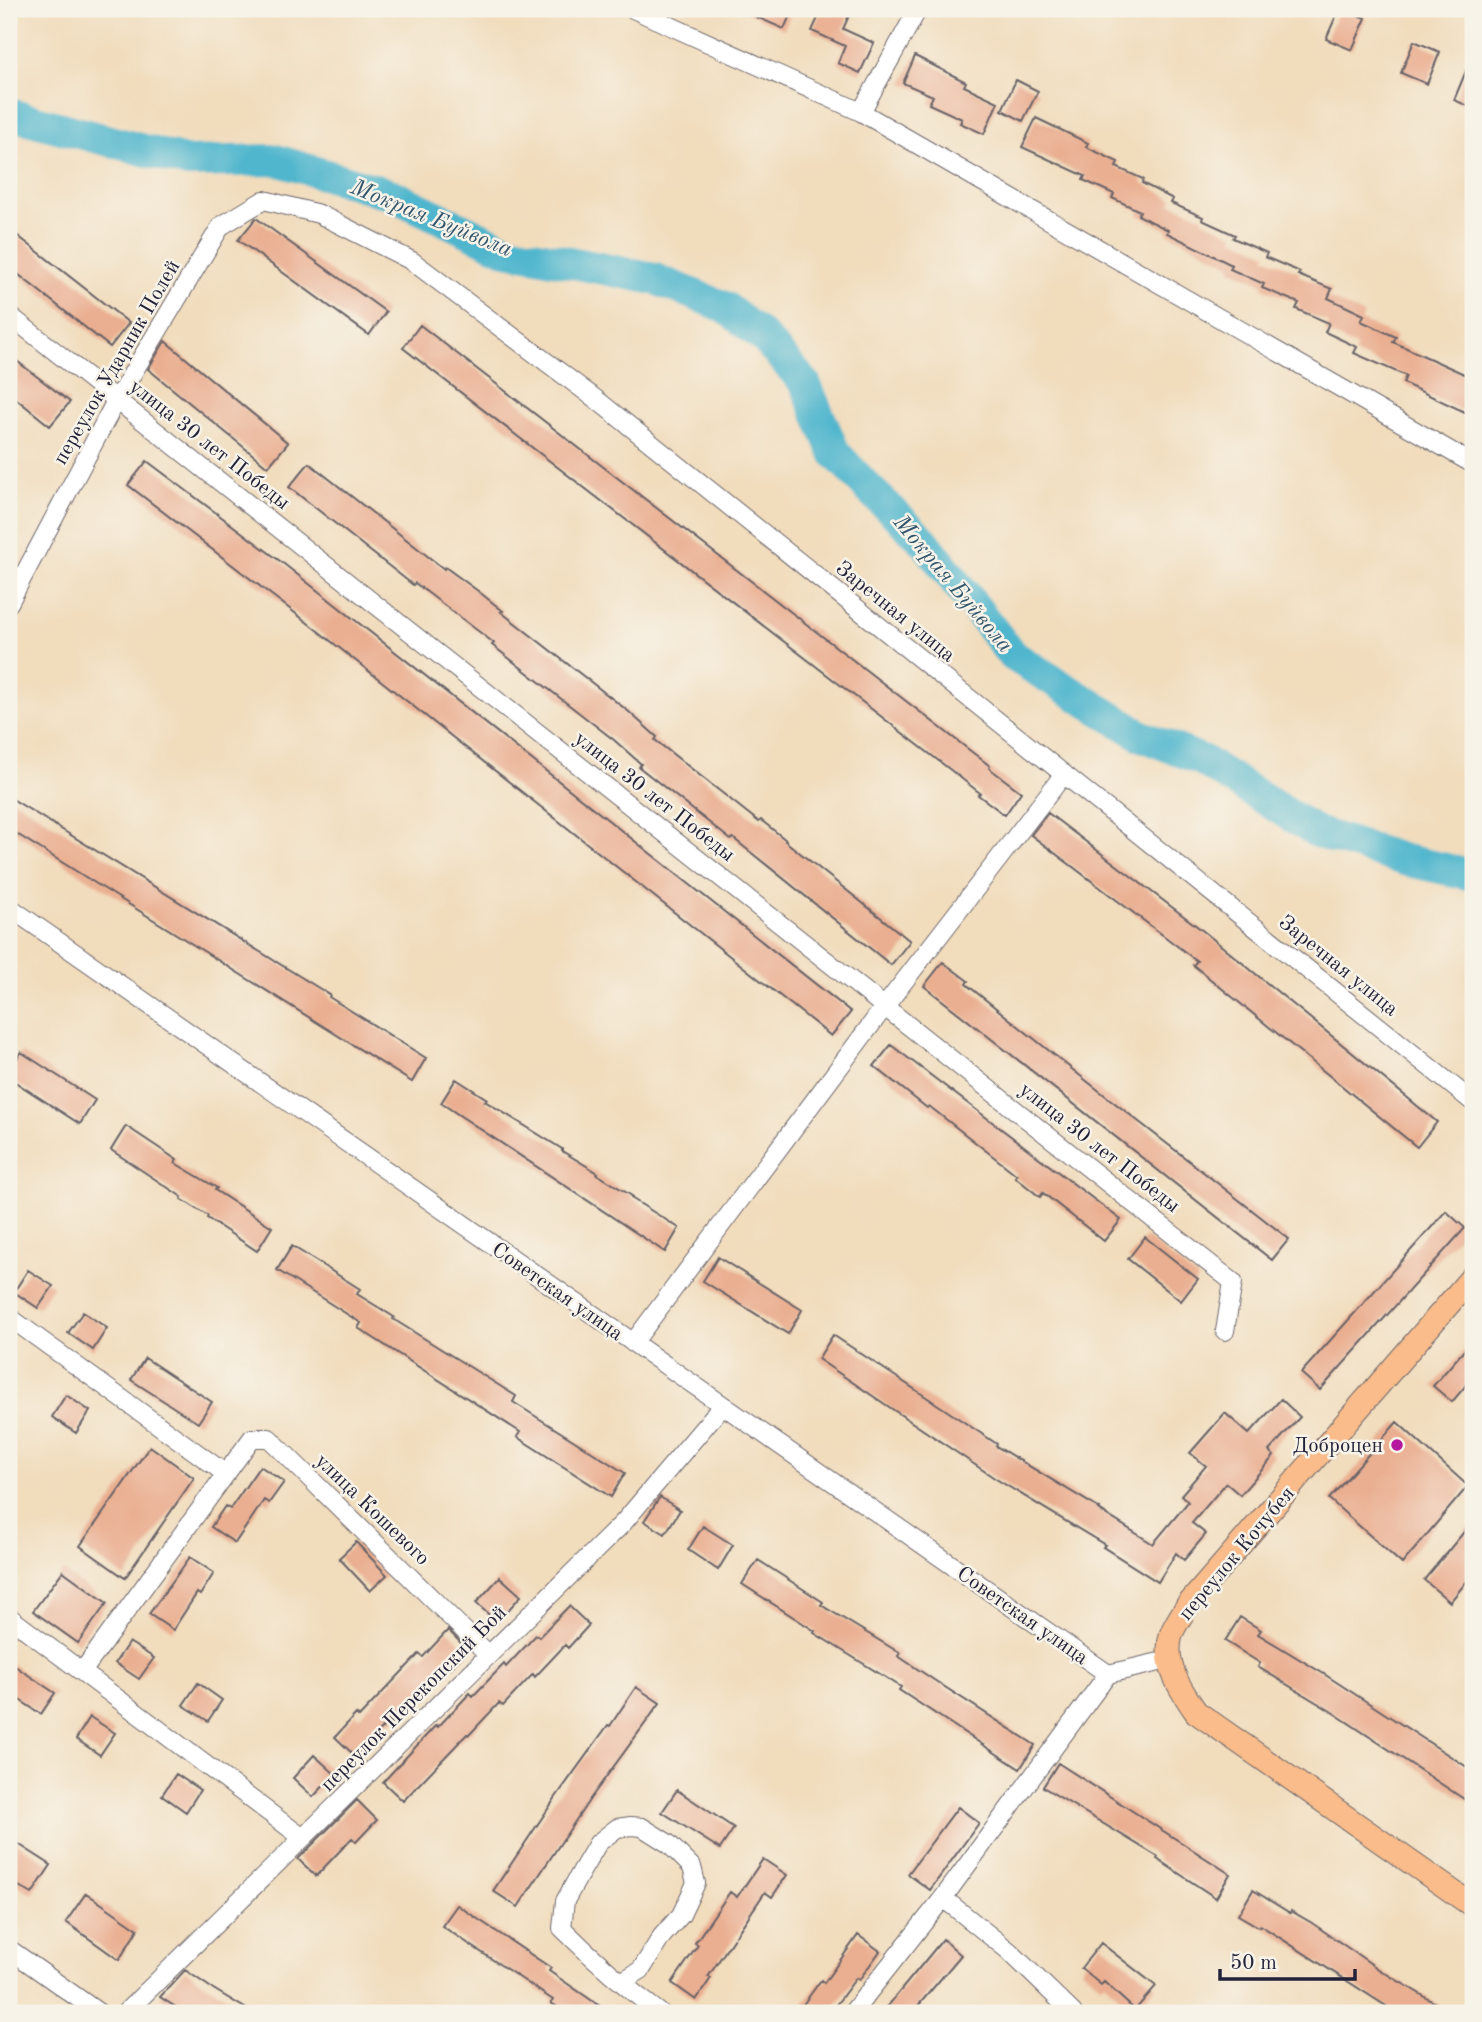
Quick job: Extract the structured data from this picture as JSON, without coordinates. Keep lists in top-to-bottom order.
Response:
{
  "streets": {
    "main road": ["переулок Кочубея"],
    "street": [
      "переулок Ударник Полей",
      "улица 30 лет Победы",
      "Заречная улица",
      "Советская улица",
      "улица Кошевого",
      "переулок Перекопский Бой"
    ]
  },
  "crossings": [
    ["переулок Ударник Полей", "улица 30 лет Победы"],
    ["переулок Ударник Полей", "Заречная улица"],
    ["Советская улица", "переулок Перекопский Бой"],
    ["улица Кошевого", "переулок Перекопский Бой"]
  ],
  "water": ["Мокрая Буйвола"],
  "places": ["Доброцен"],
  "scale_bar": "50 m"
}
